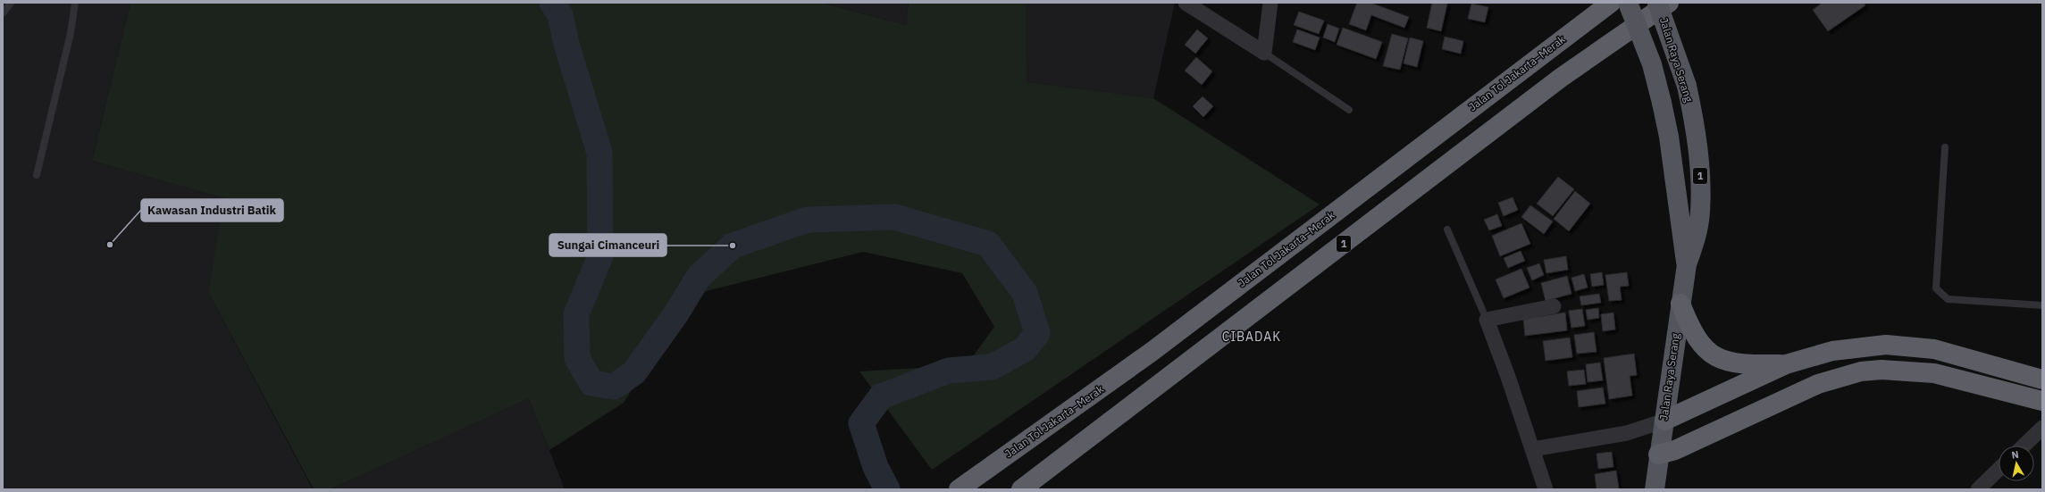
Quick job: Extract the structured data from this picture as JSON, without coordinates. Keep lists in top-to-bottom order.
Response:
{
  "streets": {
    "highway": ["Jalan Raya Serang", "Jalan Tol Jakarta–Merak", "1"]
  },
  "districts": ["CIBADAK"],
  "places": ["Kawasan Industri Batik", "Sungai Cimanceuri"],
  "north": "top"
}
